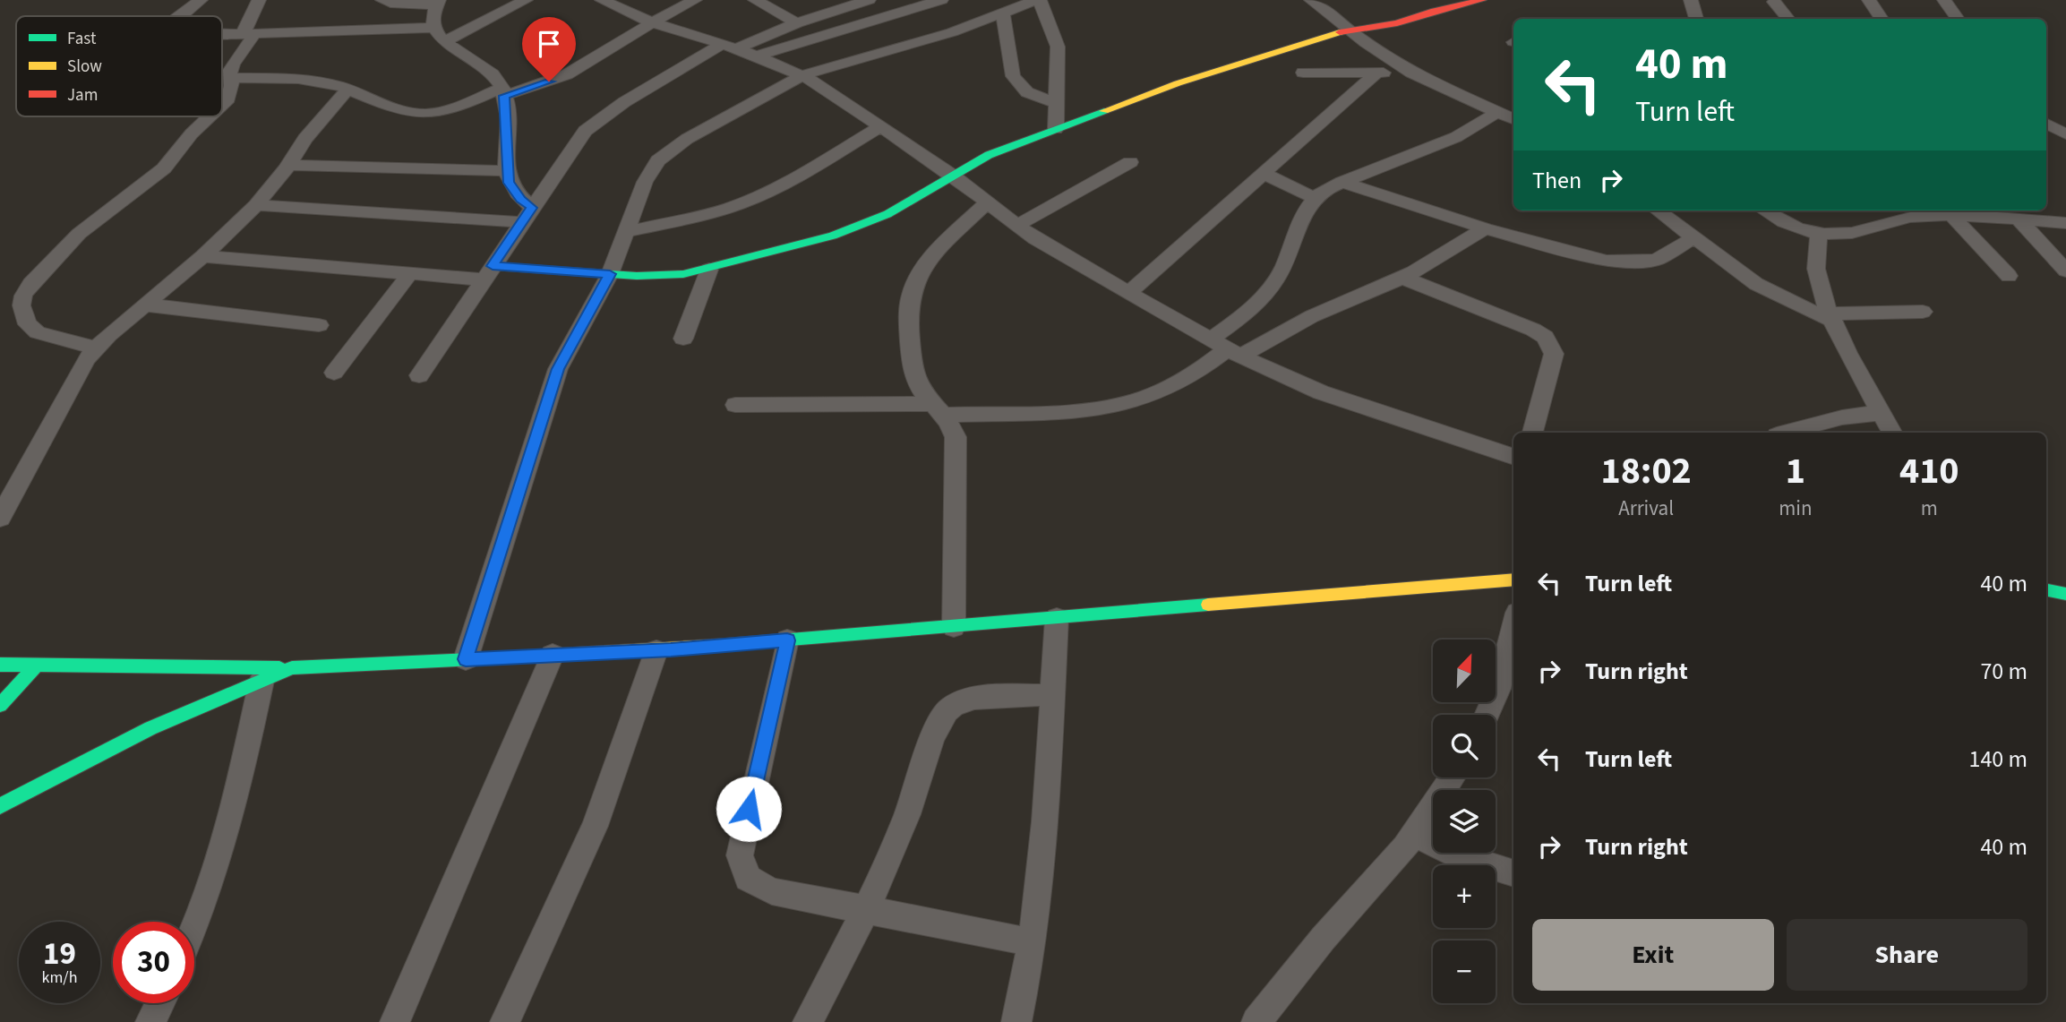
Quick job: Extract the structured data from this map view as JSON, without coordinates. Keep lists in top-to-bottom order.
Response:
{
  "legend": ["Fast", "Slow", "Jam"],
  "north": "top right",
  "page": {
    "turn": ["40 m", "Turn left"],
    "then": "Then",
    "eta": [
      "18:02",
      "Arrival",
      "1",
      "min",
      "410",
      "m"
    ],
    "list": [
      {
        "name": "Turn left",
        "value": "40 m"
      },
      {
        "name": "Turn right",
        "value": "70 m"
      },
      {
        "name": "Turn left",
        "value": "140 m"
      },
      {
        "name": "Turn right",
        "value": "40 m"
      }
    ],
    "map_buttons": ["+", "−"],
    "buttons": ["Exit", "Share"],
    "speed": "19 km/h",
    "limit": "30"
  }
}
